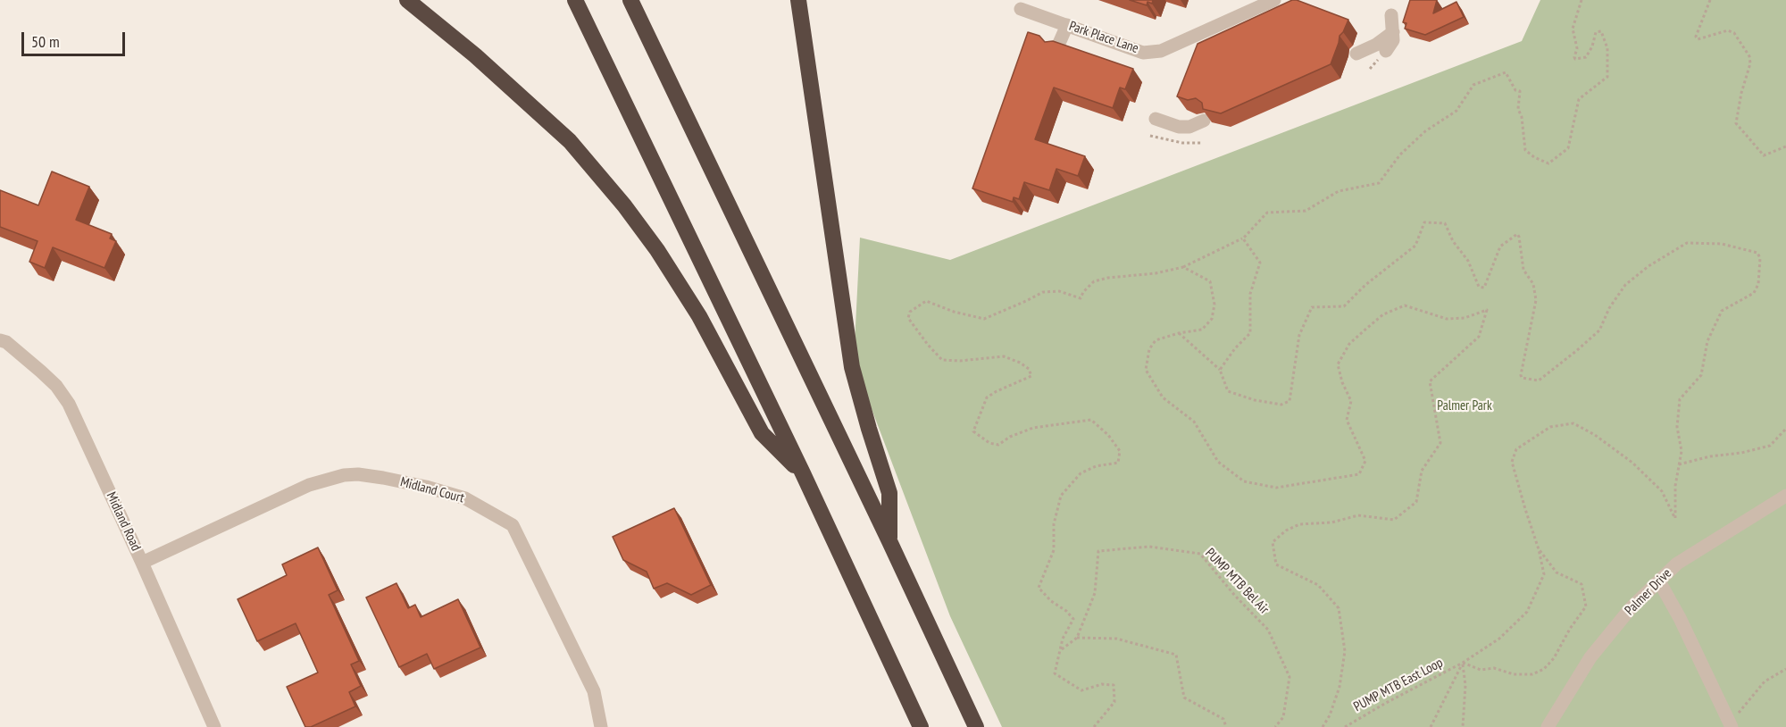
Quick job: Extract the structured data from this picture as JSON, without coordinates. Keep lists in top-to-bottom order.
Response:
{
  "streets": {
    "street": [
      "Park Place Lane",
      "Midland Court",
      "Midland Road",
      "Palmer Drive"
    ],
    "path": ["PUMP MTB Bel Air", "PUMP MTB East Loop"]
  },
  "crossings": [
    ["Midland Court", "Midland Road"]
  ],
  "parks": ["Palmer Park"],
  "scale_bar": "50 m"
}
